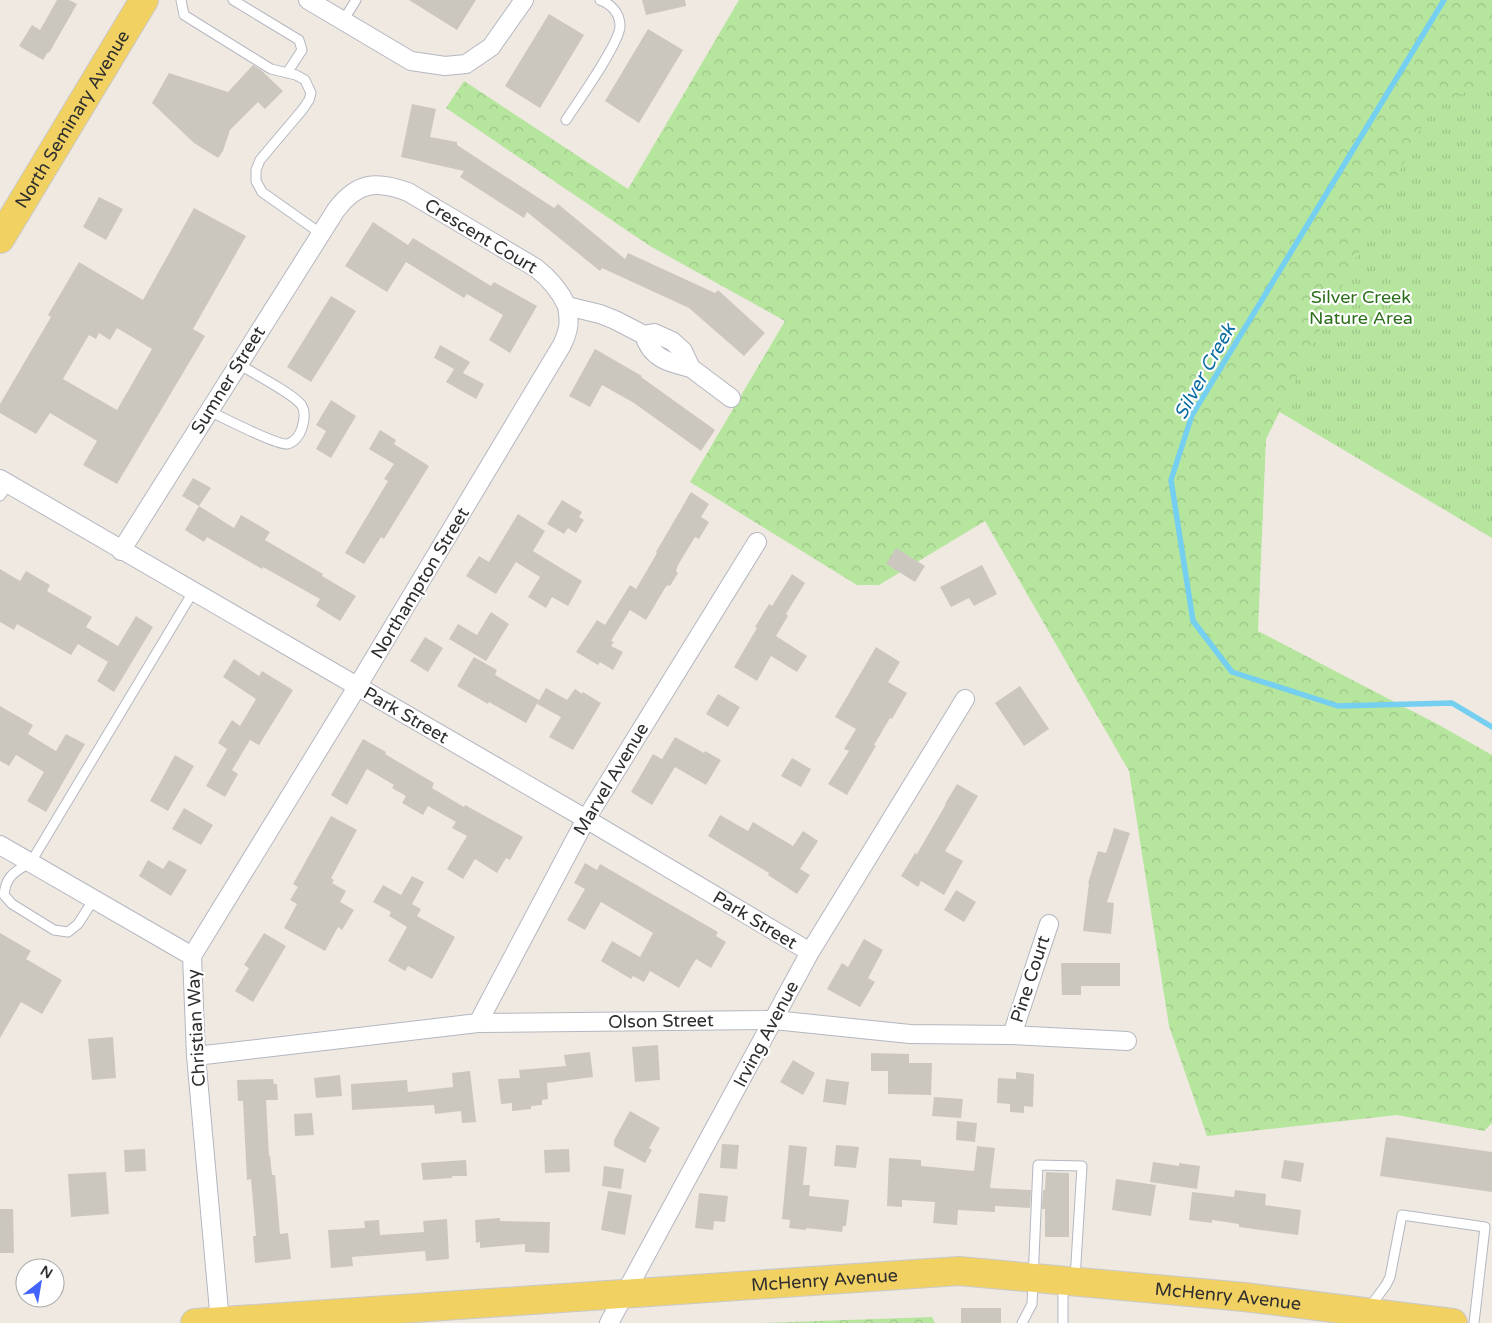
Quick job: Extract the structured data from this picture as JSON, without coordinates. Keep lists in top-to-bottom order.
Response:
{
  "streets": {
    "main road": ["North Seminary Avenue", "McHenry Avenue"],
    "street": [
      "Crescent Court",
      "Sumner Street",
      "Northampton Street",
      "Park Street",
      "Marvel Avenue",
      "Pine Court",
      "Olson Street",
      "Christian Way",
      "Irving Avenue"
    ]
  },
  "crossings": [
    ["Crescent Court", "Sumner Street"],
    ["Crescent Court", "Northampton Street"],
    ["Sumner Street", "Park Street"],
    ["Northampton Street", "Park Street"],
    ["Northampton Street", "Christian Way"],
    ["Park Street", "Marvel Avenue"],
    ["Park Street", "Irving Avenue"],
    ["Marvel Avenue", "Olson Street"],
    ["Pine Court", "Olson Street"],
    ["Olson Street", "Christian Way"],
    ["Olson Street", "Irving Avenue"],
    ["Christian Way", "McHenry Avenue"],
    ["Irving Avenue", "McHenry Avenue"]
  ],
  "water": ["Silver Creek"],
  "parks": ["Silver Creek Nature Area"],
  "north": "top right"
}
